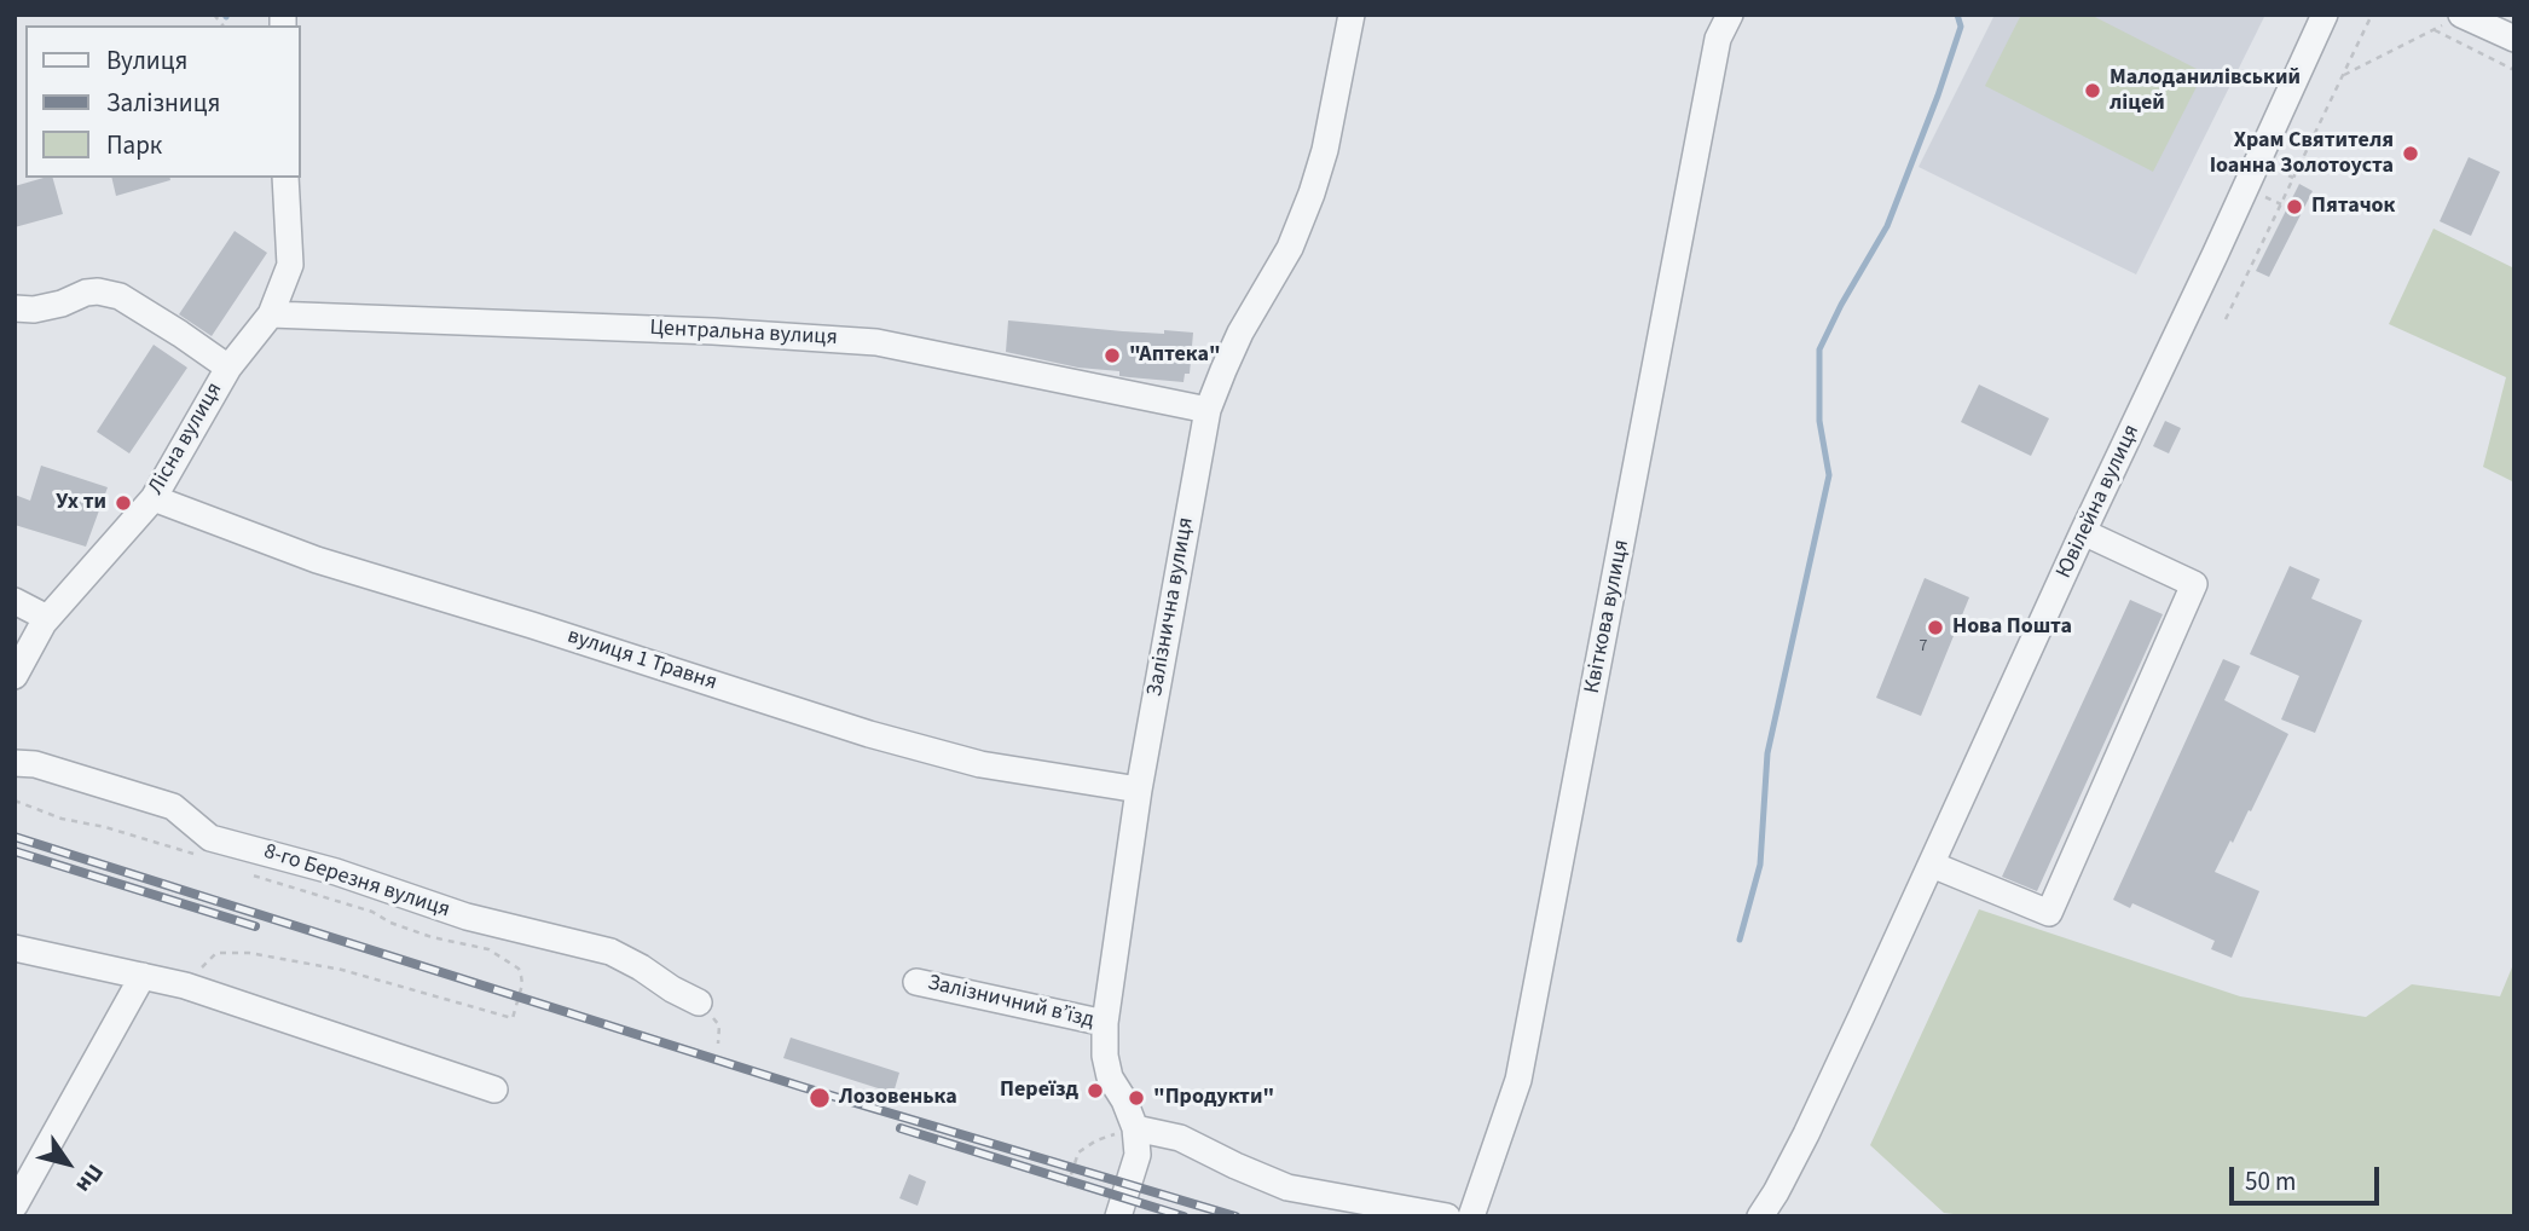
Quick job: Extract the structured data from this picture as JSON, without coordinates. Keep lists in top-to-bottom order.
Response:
{
  "streets": {
    "street": [
      "Центральна вулиця",
      "Лісна вулиця",
      "Ювілейна вулиця",
      "Залізнична вулиця",
      "Квіткова вулиця",
      "вулиця 1 Травня",
      "8-го Березня вулиця",
      "Залізничний в’їзд"
    ]
  },
  "crossings": [
    ["Центральна вулиця", "Лісна вулиця"],
    ["Центральна вулиця", "Залізнична вулиця"],
    ["Лісна вулиця", "вулиця 1 Травня"],
    ["Залізнична вулиця", "вулиця 1 Травня"],
    ["Залізнична вулиця", "Залізничний в’їзд"]
  ],
  "places": [
    "Малоданилівський ліцей",
    "Храм Святителя Іоанна Золотоуста",
    "Пятачок",
    "\"Аптека\"",
    "Ух ти",
    "Нова Пошта",
    "Переїзд",
    "Лозовенька",
    "\"Продукти\""
  ],
  "house_numbers": ["7"],
  "legend": ["Вулиця", "Залізниця", "Парк"],
  "scale_bar": "50 m",
  "north": "bottom right"
}
